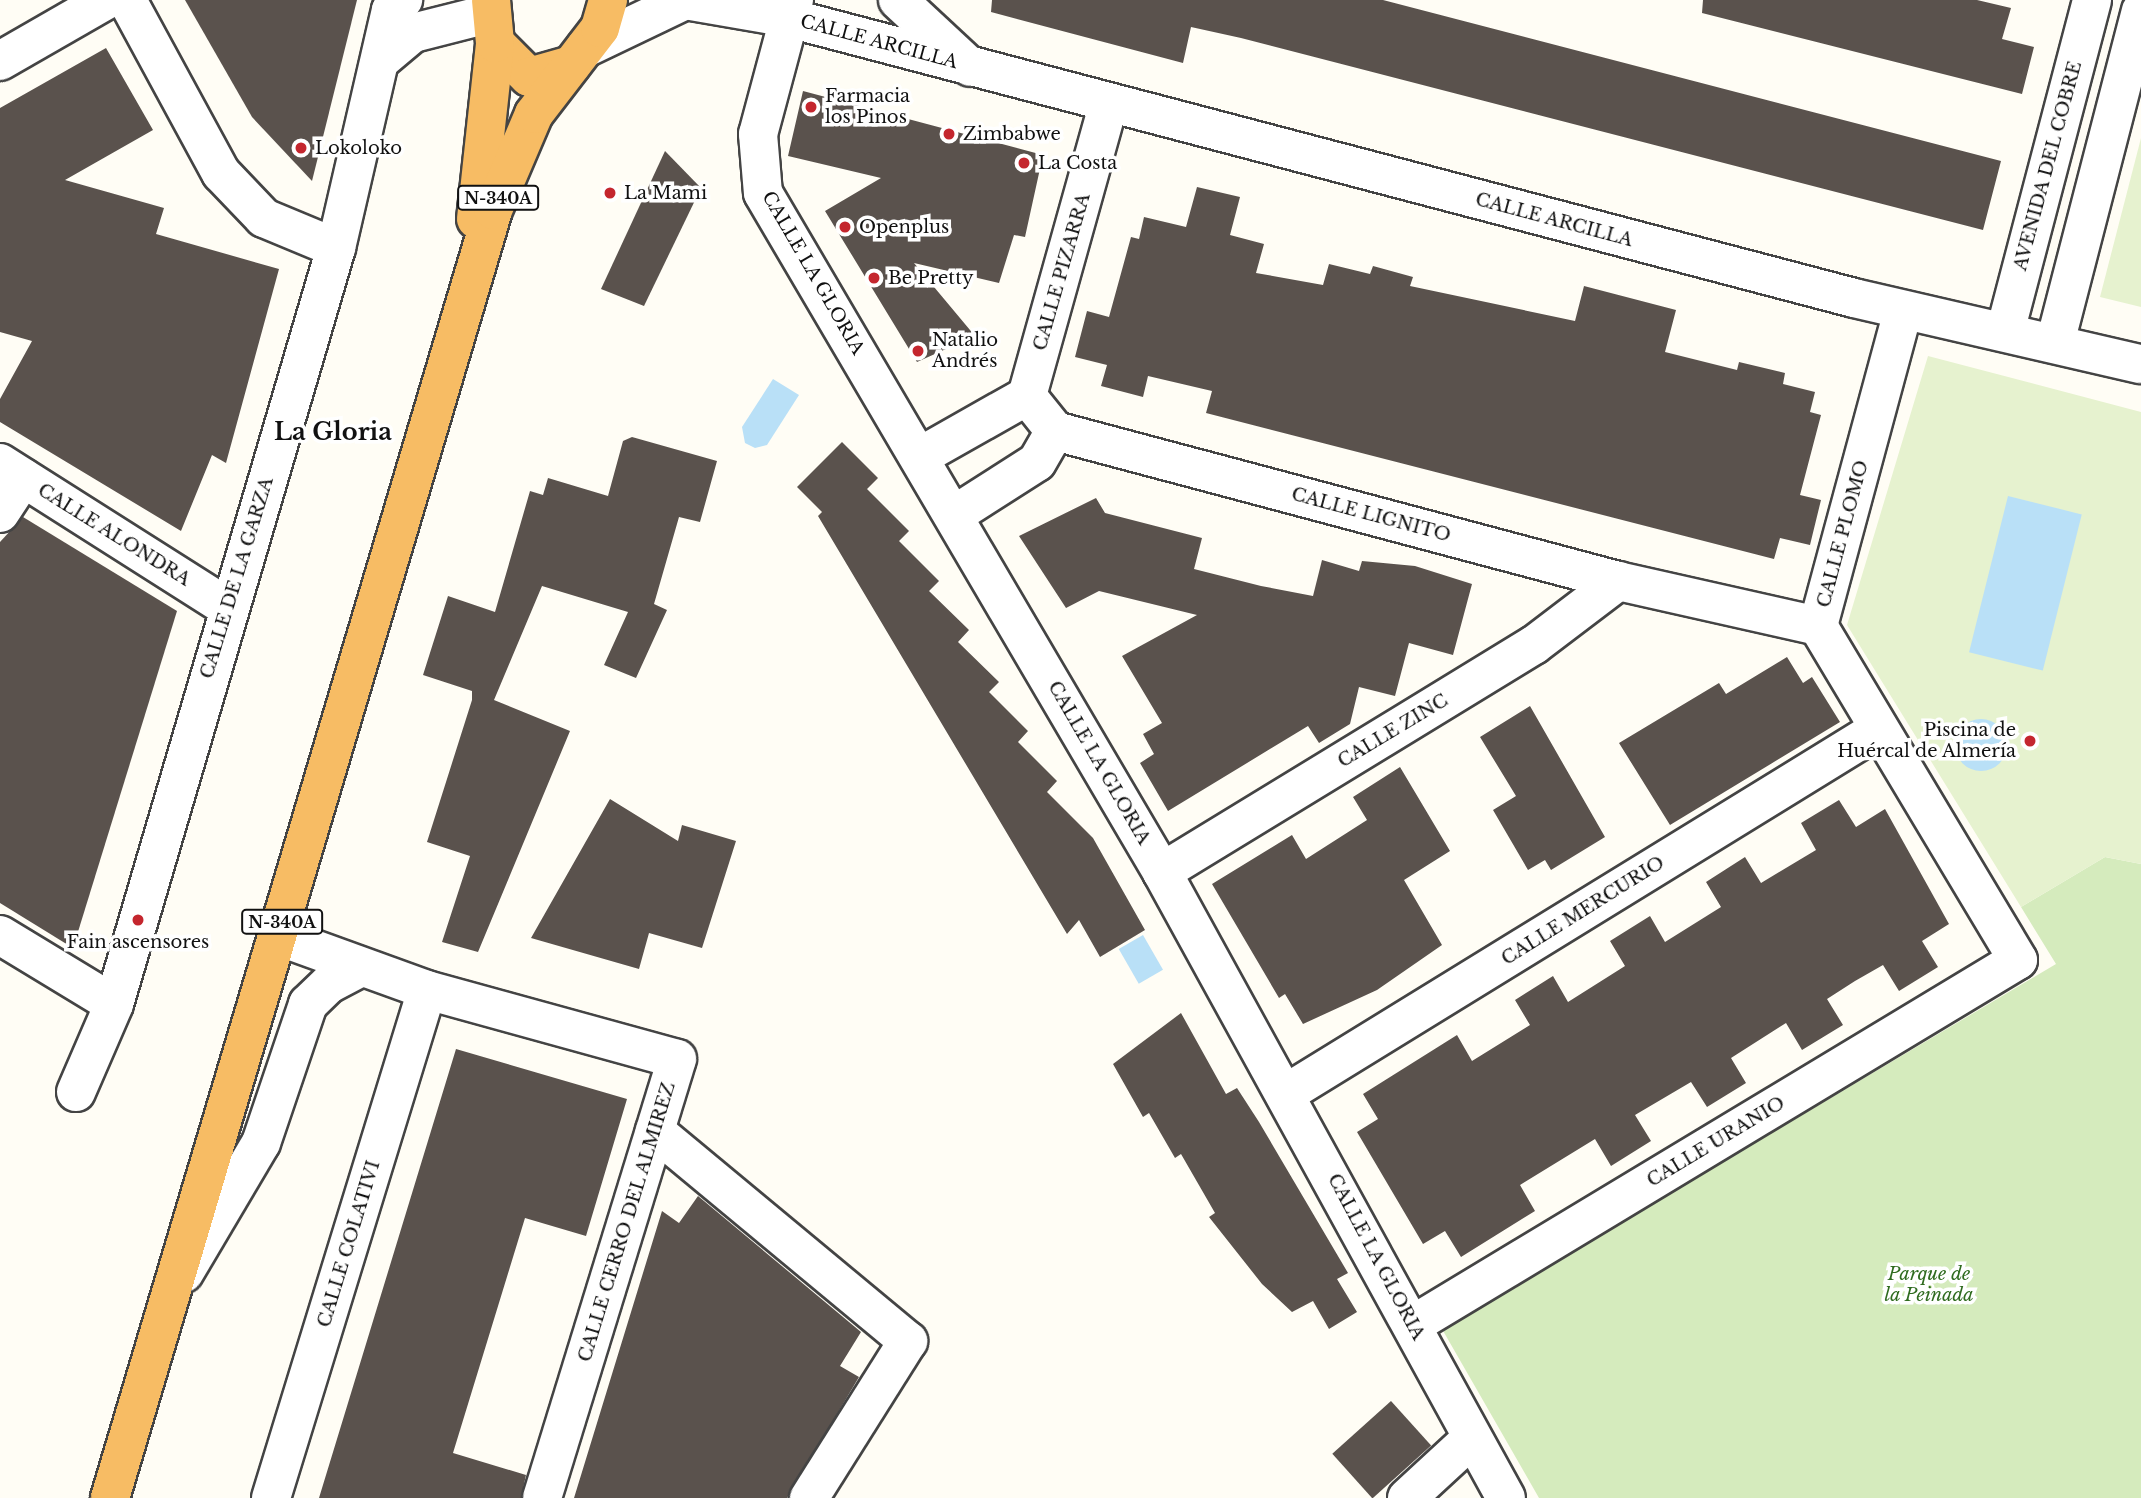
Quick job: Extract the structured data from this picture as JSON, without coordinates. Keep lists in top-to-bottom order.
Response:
{
  "streets": {
    "highway": ["N-340A"],
    "street": [
      "CALLE ARCILLA",
      "AVENIDA DEL COBRE",
      "CALLE PIZARRA",
      "CALLE LA GLORIA",
      "CALLE LIGNITO",
      "CALLE PLOMO",
      "CALLE ALONDRA",
      "CALLE DE LA GARZA",
      "CALLE ZINC",
      "CALLE MERCURIO",
      "CALLE URANIO",
      "CALLE CERRO DEL ALMIREZ",
      "CALLE COLATIVI"
    ]
  },
  "crossings": [
    ["CALLE ARCILLA", "AVENIDA DEL COBRE"],
    ["CALLE ARCILLA", "N-340A"],
    ["CALLE ARCILLA", "CALLE PIZARRA"],
    ["CALLE ARCILLA", "CALLE LA GLORIA"],
    ["CALLE ARCILLA", "CALLE PLOMO"],
    ["N-340A", "CALLE CERRO DEL ALMIREZ"],
    ["CALLE LA GLORIA", "CALLE ZINC"],
    ["CALLE LA GLORIA", "CALLE MERCURIO"],
    ["CALLE LA GLORIA", "CALLE URANIO"],
    ["CALLE LIGNITO", "CALLE PLOMO"],
    ["CALLE LIGNITO", "CALLE ZINC"],
    ["CALLE PLOMO", "CALLE MERCURIO"],
    ["CALLE PLOMO", "CALLE URANIO"],
    ["CALLE ALONDRA", "CALLE DE LA GARZA"],
    ["CALLE CERRO DEL ALMIREZ", "CALLE COLATIVI"]
  ],
  "districts": ["La Gloria"],
  "parks": ["Parque de la Peinada"],
  "places": [
    "Farmacia los Pinos",
    "Zimbabwe",
    "Lokoloko",
    "La Costa",
    "La Mami",
    "Openplus",
    "Be Pretty",
    "Natalio Andrés",
    "Piscina de Huércal de Almería",
    "Fain ascensores"
  ]
}
